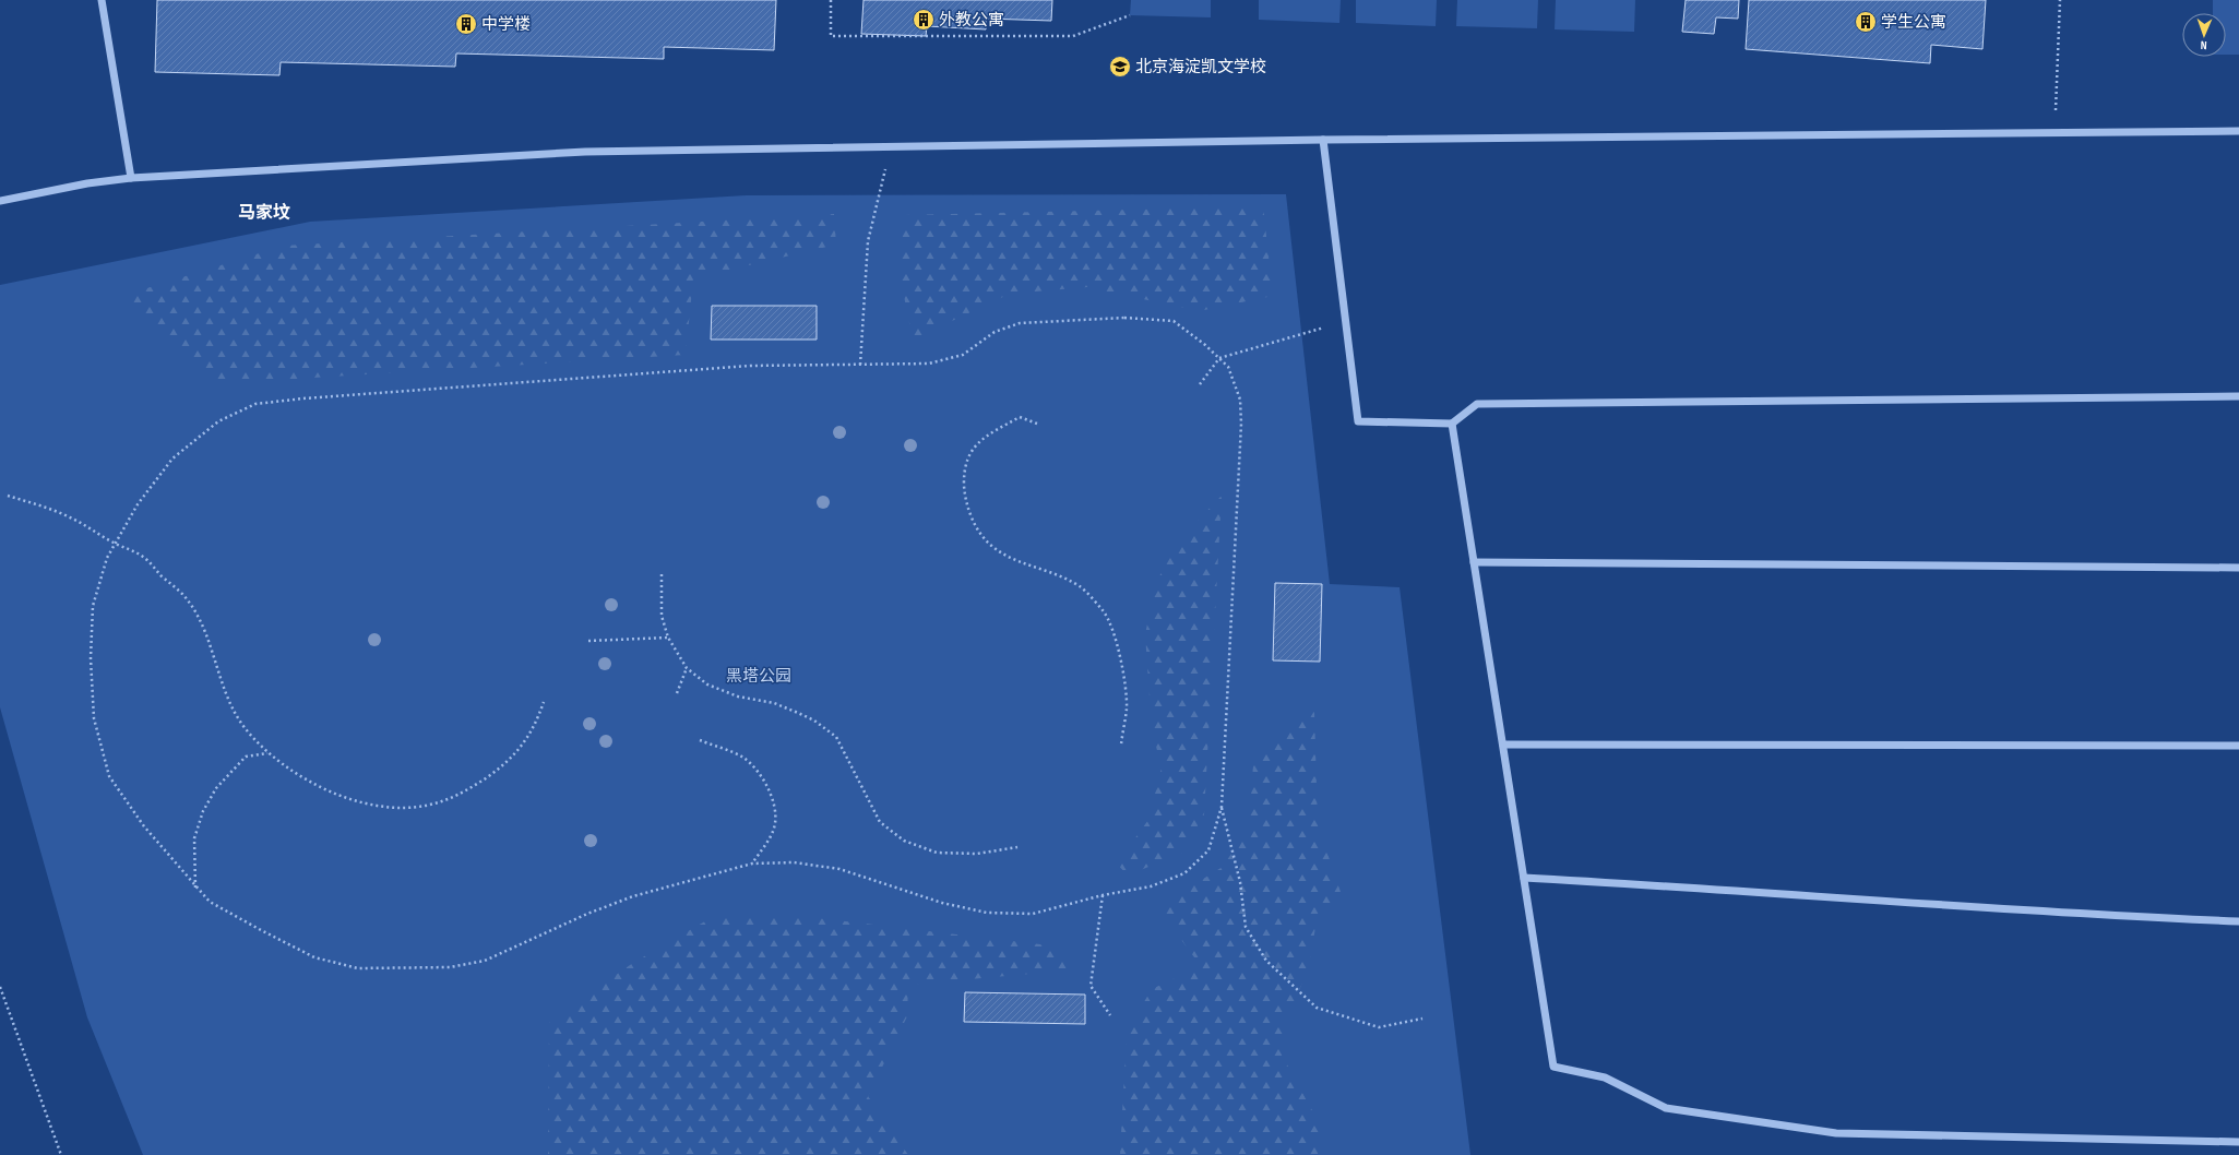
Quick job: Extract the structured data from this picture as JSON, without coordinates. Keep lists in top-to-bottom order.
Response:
{
  "districts": ["马家坟"],
  "parks": ["黑塔公园"],
  "places": {
    "building": ["外教公寓", "学生公寓", "中学楼"],
    "school or university": ["北京海淀凯文学校"]
  },
  "north": "bottom"
}
